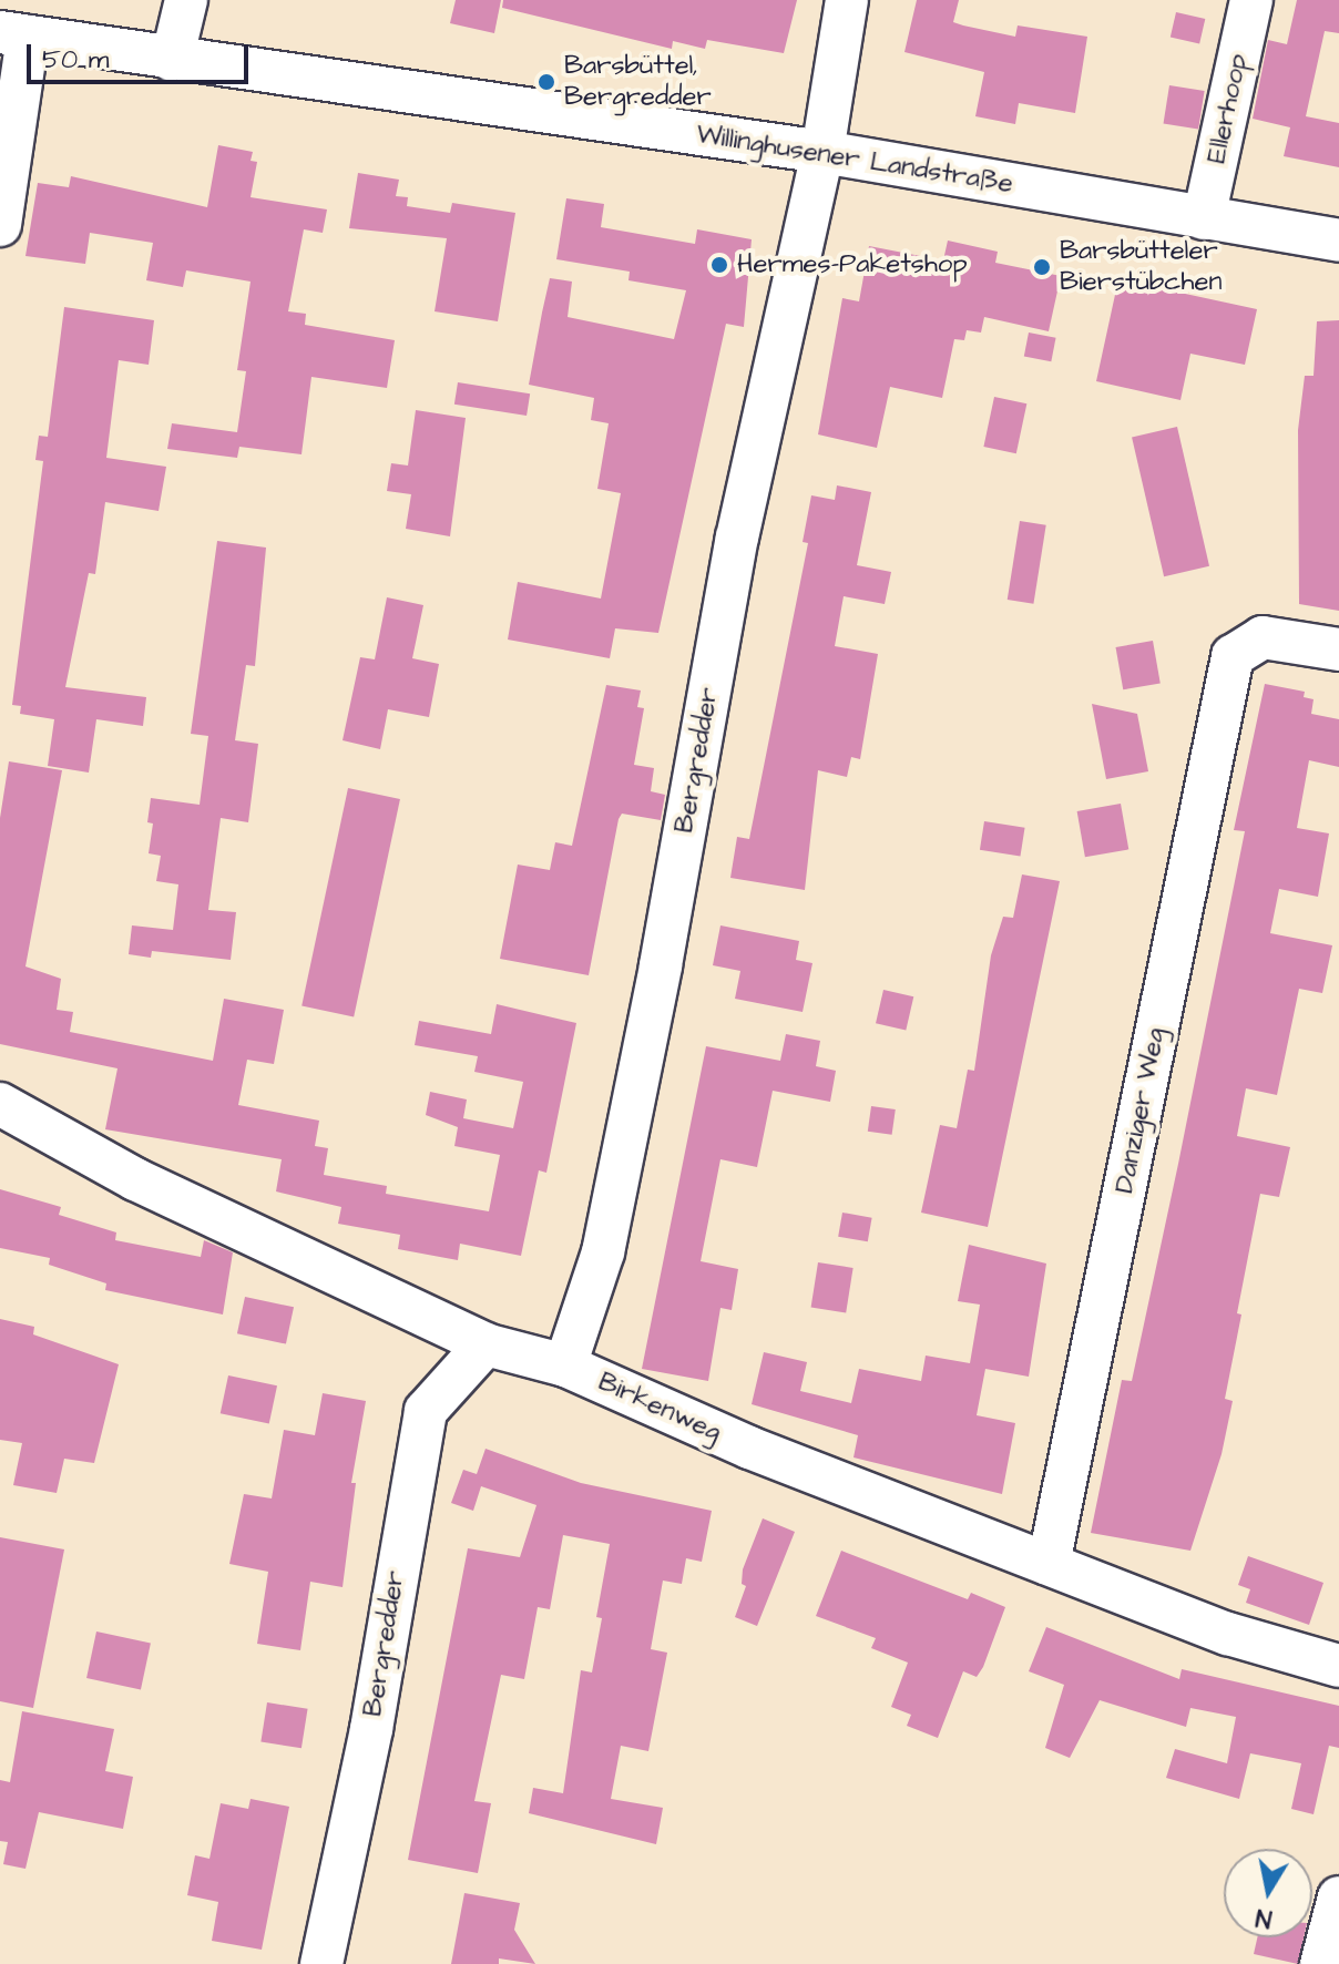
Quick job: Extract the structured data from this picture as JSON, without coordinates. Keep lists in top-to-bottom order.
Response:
{
  "streets": {
    "street": [
      "Ellerhoop",
      "Willinghusener Landstraße",
      "Bergredder",
      "Danziger Weg",
      "Birkenweg"
    ]
  },
  "crossings": [
    ["Ellerhoop", "Willinghusener Landstraße"],
    ["Willinghusener Landstraße", "Bergredder"],
    ["Bergredder", "Birkenweg"],
    ["Danziger Weg", "Birkenweg"]
  ],
  "places": ["Barsbüttel, Bergredder", "Hermes-Paketshop", "Barsbütteler Bierstübchen"],
  "scale_bar": "50 m",
  "north": "bottom"
}
